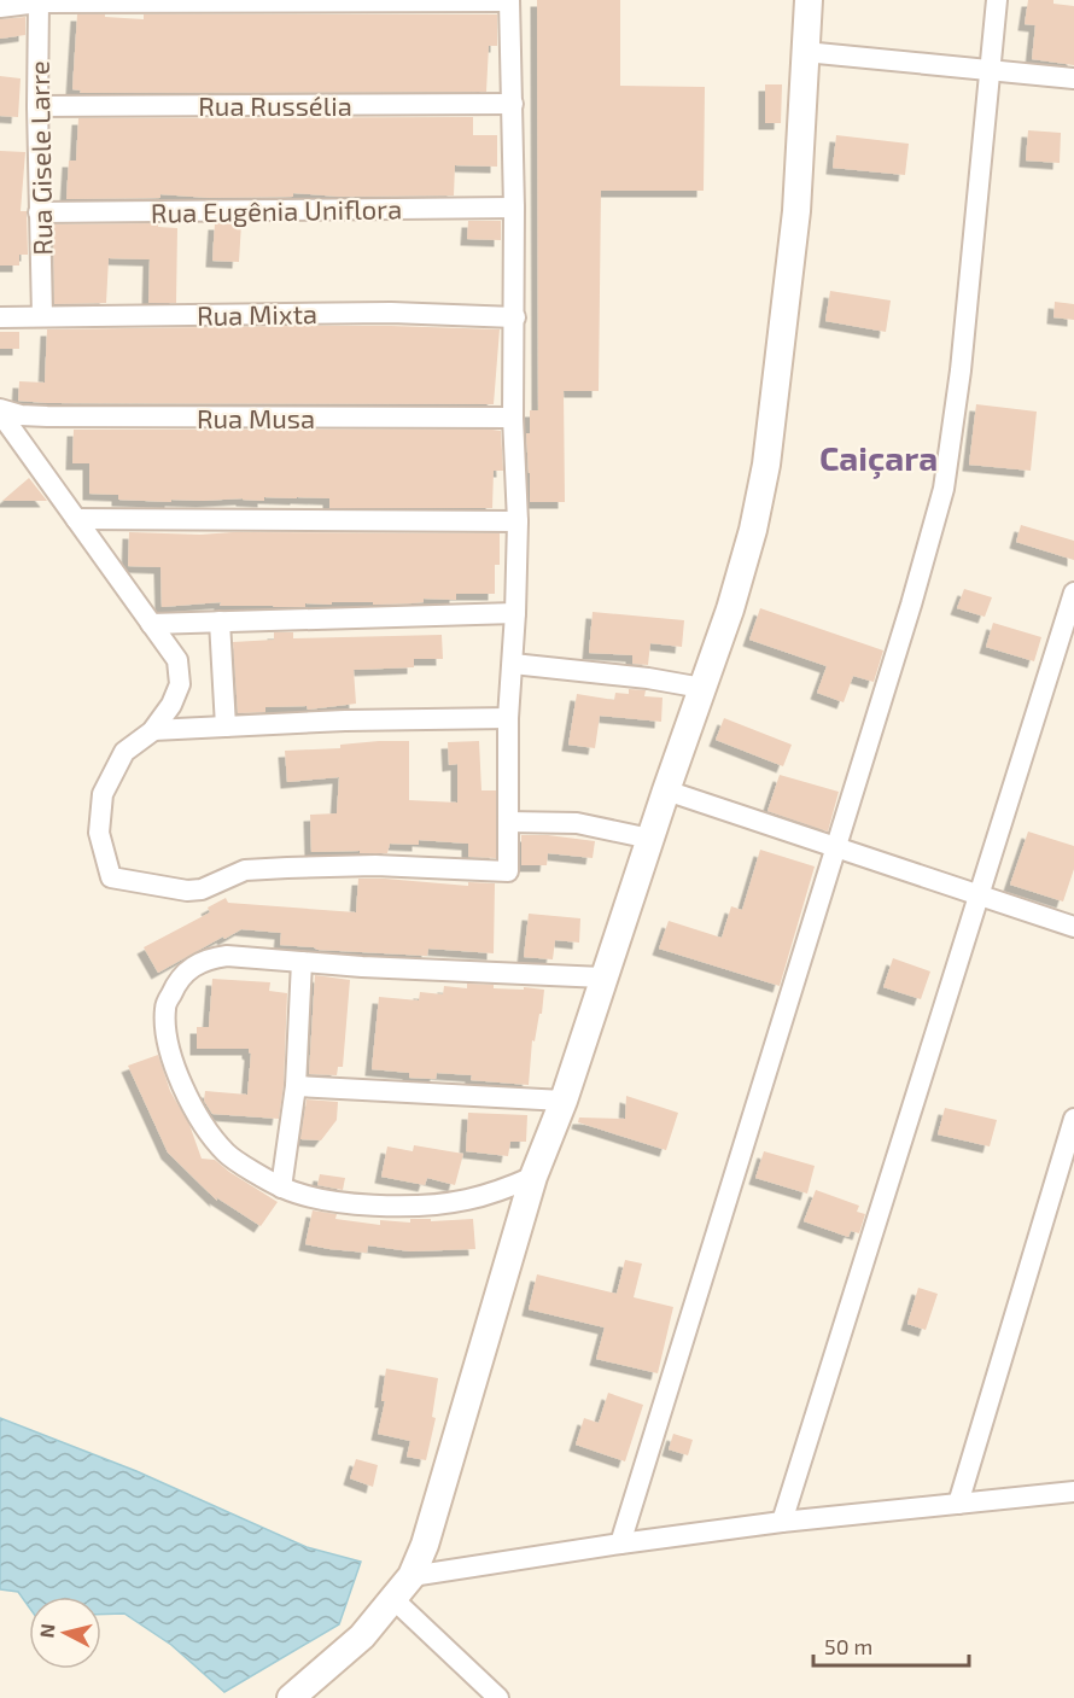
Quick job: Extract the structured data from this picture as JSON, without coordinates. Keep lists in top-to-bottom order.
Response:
{
  "streets": {
    "street": [
      "Rua Russélia",
      "Rua Gisele Larre",
      "Rua Eugênia Uniflora",
      "Rua Mixta",
      "Rua Musa"
    ]
  },
  "crossings": [
    ["Rua Russélia", "Rua Gisele Larre"],
    ["Rua Gisele Larre", "Rua Eugênia Uniflora"],
    ["Rua Gisele Larre", "Rua Mixta"]
  ],
  "districts": ["Caiçara"],
  "scale_bar": "50 m",
  "north": "left"
}
